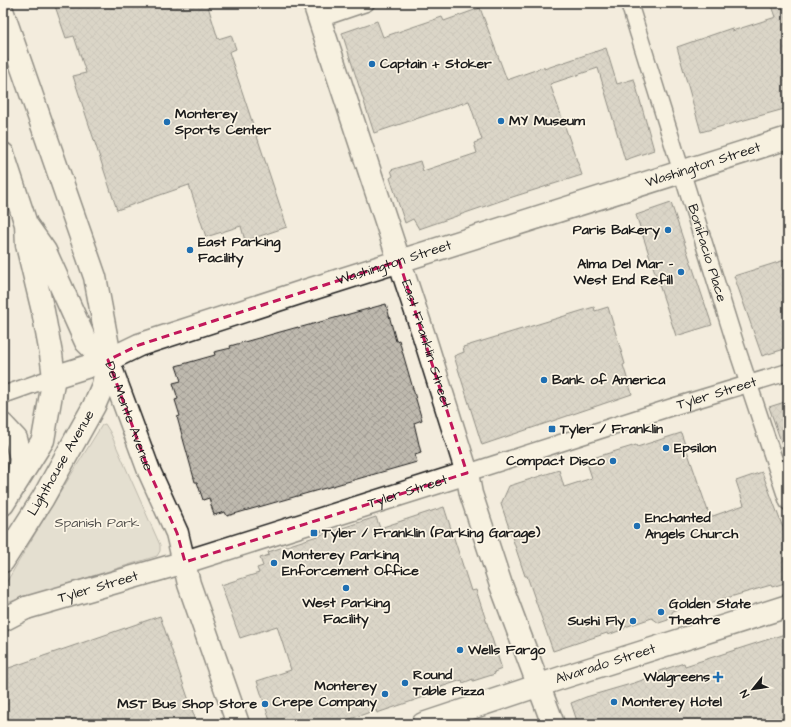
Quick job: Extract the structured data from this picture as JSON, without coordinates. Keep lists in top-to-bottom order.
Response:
{
  "streets": {
    "main road": [
      "Washington Street",
      "East Franklin Street",
      "Tyler Street",
      "Del Monte Avenue",
      "Lighthouse Avenue",
      "Alvarado Street"
    ],
    "street": ["Bonifacio Place"]
  },
  "crossings": [
    ["Washington Street", "Bonifacio Place"],
    ["Washington Street", "East Franklin Street"],
    ["Washington Street", "Del Monte Avenue"],
    ["Washington Street", "Lighthouse Avenue"],
    ["Bonifacio Place", "Tyler Street"],
    ["East Franklin Street", "Tyler Street"],
    ["East Franklin Street", "Alvarado Street"],
    ["Tyler Street", "Del Monte Avenue"],
    ["Del Monte Avenue", "Lighthouse Avenue"]
  ],
  "parks": ["Spanish Park"],
  "places": {
    "other": [
      "Captain + Stoker",
      "MY Museum",
      "Monterey Sports Center",
      "Paris Bakery",
      "East Parking Facility",
      "Alma Del Mar - West End Refill",
      "Bank of America",
      "Epsilon",
      "Compact Disco",
      "Enchanted Angels Church",
      "Monterey Parking Enforcement Office",
      "West Parking Facility",
      "Golden State Theatre",
      "Sushi Fly",
      "Wells Fargo",
      "Round Table Pizza",
      "Monterey Crepe Company",
      "Monterey Hotel",
      "MST Bus Shop Store"
    ],
    "transit": ["Tyler / Franklin", "Tyler / Franklin (Parking Garage)"],
    "health": ["Walgreens"]
  },
  "north": "bottom left"
}
